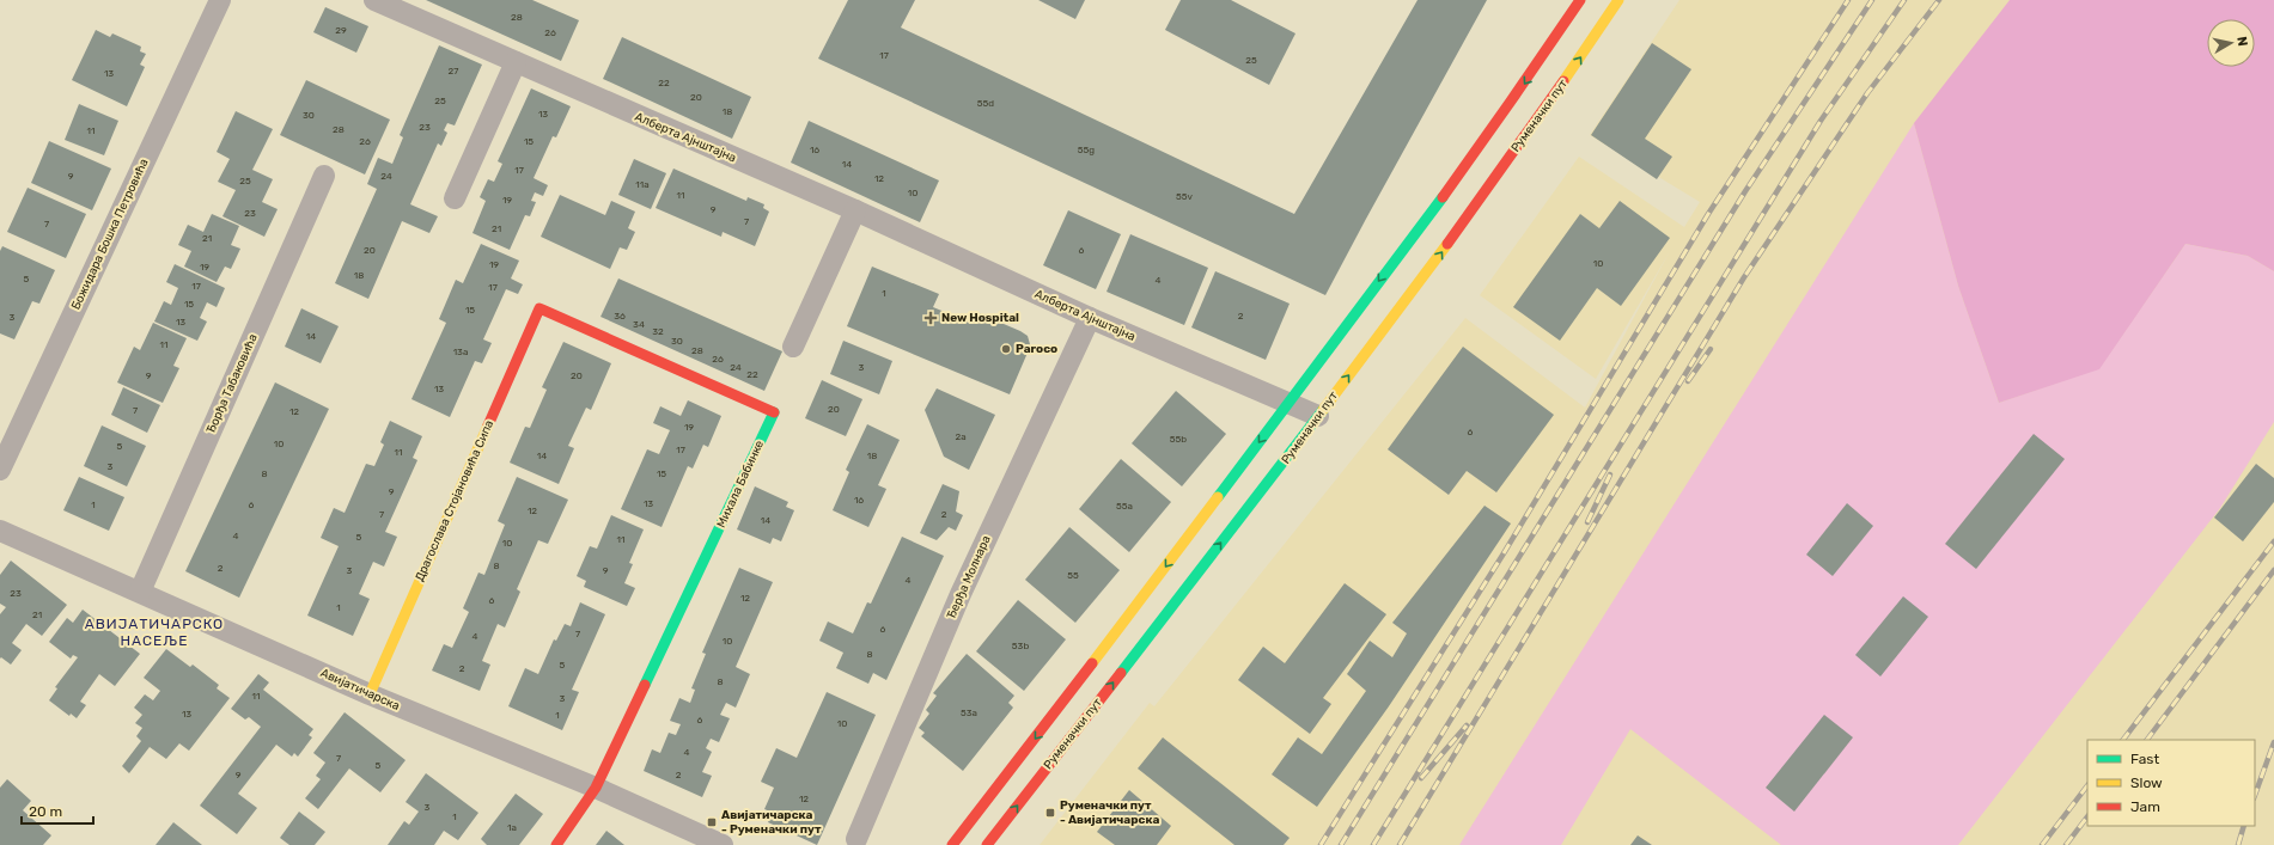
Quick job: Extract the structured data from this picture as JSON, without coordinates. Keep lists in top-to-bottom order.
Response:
{
  "streets": {
    "main road": ["Руменачки пут", "Михала Бабинке", "Драгослава Стојановића Сипа"],
    "street": [
      "Алберта Ајнштајна",
      "Божидара Бошка Петровића",
      "Ђорђа Табаковића",
      "Ђерђа Молнара",
      "Авијатичарска"
    ]
  },
  "crossings": [
    ["Руменачки пут", "Алберта Ајнштајна"],
    ["Алберта Ајнштајна", "Ђерђа Молнара"],
    ["Ђорђа Табаковића", "Авијатичарска"],
    ["Михала Бабинке", "Драгослава Стојановића Сипа"],
    ["Михала Бабинке", "Авијатичарска"],
    ["Драгослава Стојановића Сипа", "Авијатичарска"]
  ],
  "districts": ["АВИЈАТИЧАРСКО НАСЕЉЕ"],
  "places": {
    "health": ["New Hospital"],
    "other": ["Paroco"],
    "transit": ["Руменачки пут - Авијатичарска", "Авијатичарска - Руменачки пут"]
  },
  "house_numbers": [
    "28",
    "29",
    "26",
    "17",
    "25",
    "27",
    "13",
    "22",
    "20",
    "25",
    "55d",
    "18",
    "13",
    "30",
    "23",
    "28",
    "11",
    "26",
    "15",
    "16",
    "55g",
    "14",
    "17",
    "9",
    "24",
    "12",
    "25",
    "11a",
    "10",
    "11",
    "55v",
    "19",
    "9",
    "23",
    "7",
    "7",
    "21",
    "21",
    "20",
    "6",
    "10",
    "19",
    "19",
    "18",
    "5",
    "4",
    "17",
    "17",
    "1",
    "15",
    "15",
    "36",
    "2",
    "3",
    "13",
    "34",
    "32",
    "14",
    "30",
    "11",
    "28",
    "13a",
    "26",
    "24",
    "3",
    "22",
    "9",
    "20",
    "13",
    "20",
    "7",
    "12",
    "19",
    "6",
    "2a",
    "55b",
    "10",
    "5",
    "17",
    "11",
    "14",
    "18",
    "3",
    "8",
    "15",
    "9",
    "16",
    "13",
    "1",
    "6",
    "55a",
    "12",
    "7",
    "2",
    "14",
    "4",
    "5",
    "11",
    "10",
    "8",
    "2",
    "3",
    "9",
    "55",
    "4",
    "23",
    "12",
    "6",
    "1",
    "21",
    "6",
    "7",
    "4",
    "10",
    "53b",
    "8",
    "5",
    "2",
    "8",
    "11",
    "3",
    "53a",
    "13",
    "1",
    "6",
    "10",
    "4",
    "7",
    "5",
    "9",
    "2",
    "12",
    "3",
    "1",
    "1a"
  ],
  "legend": ["Fast", "Slow", "Jam"],
  "scale_bar": "20 m",
  "north": "right"
}
